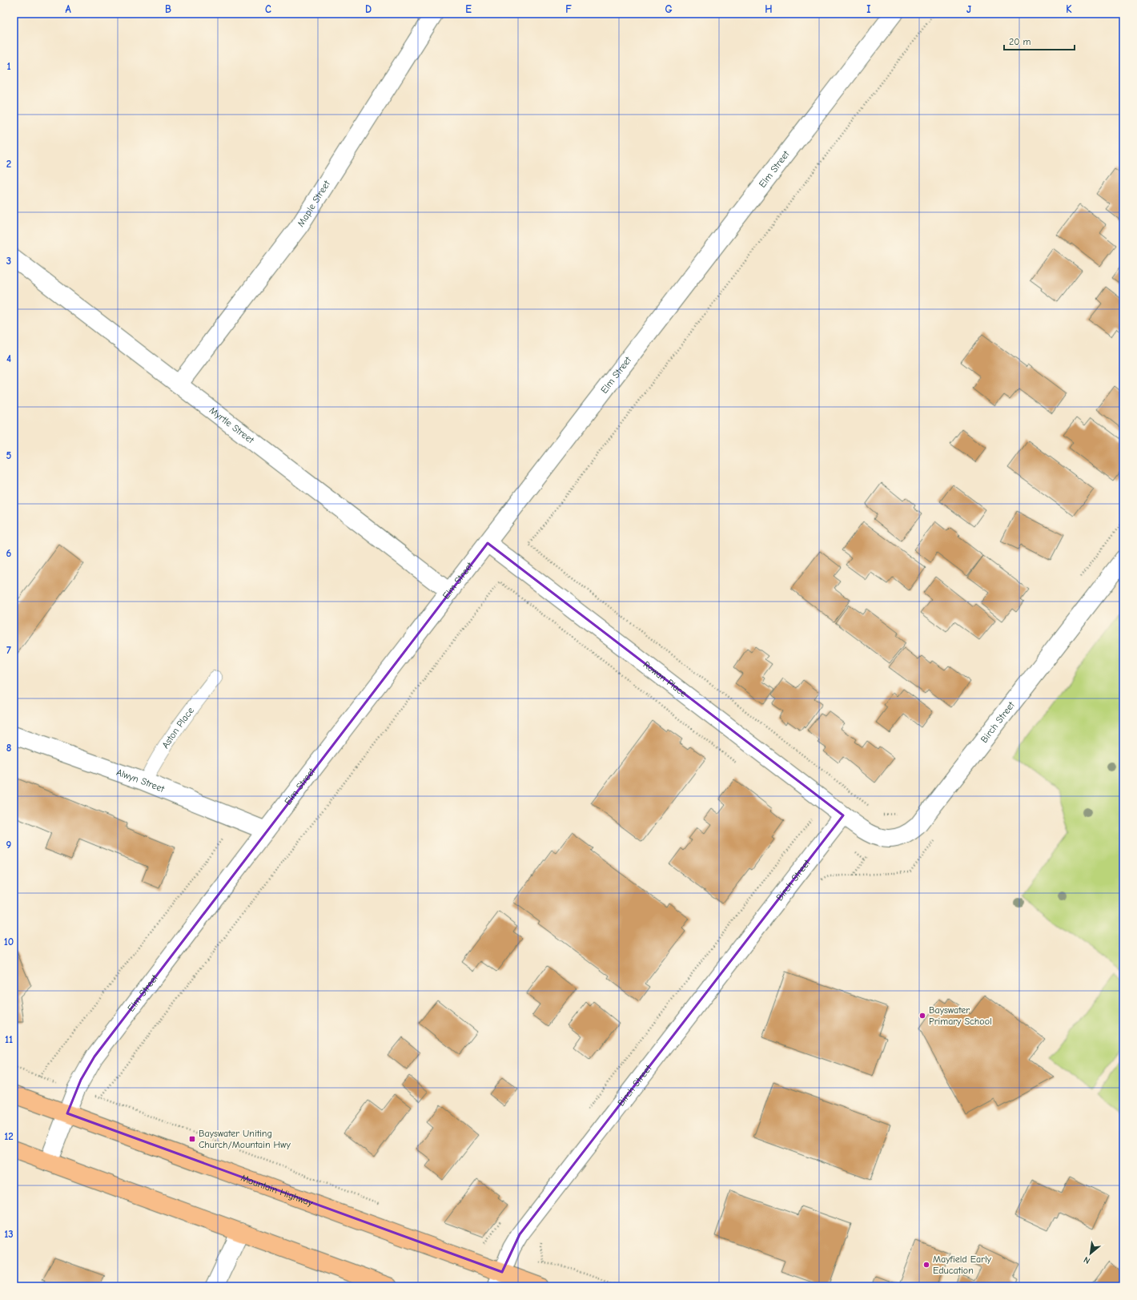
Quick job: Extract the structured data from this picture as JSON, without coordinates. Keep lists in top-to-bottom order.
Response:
{
  "streets": {
    "main road": ["Mountain Highway"],
    "street": [
      "Elm Street",
      "Maple Street",
      "Myrtle Street",
      "Rowan Place",
      "Birch Street",
      "Alwyn Street"
    ],
    "lane": ["Aston Place"]
  },
  "crossings": [
    ["Elm Street", "Myrtle Street"],
    ["Elm Street", "Rowan Place"],
    ["Elm Street", "Alwyn Street"],
    ["Elm Street", "Mountain Highway"],
    ["Maple Street", "Myrtle Street"],
    ["Rowan Place", "Birch Street"],
    ["Birch Street", "Mountain Highway"],
    ["Aston Place", "Alwyn Street"]
  ],
  "places": {
    "other": ["Bayswater Primary School", "Mayfield Early Education"],
    "transit": ["Bayswater Uniting Church/Mountain Hwy"]
  },
  "scale_bar": "20 m",
  "north": "bottom left",
  "grid": {
    "columns": [
      "A",
      "B",
      "C",
      "D",
      "E",
      "F",
      "G",
      "H",
      "I",
      "J",
      "K"
    ],
    "rows": [
      "1",
      "2",
      "3",
      "4",
      "5",
      "6",
      "7",
      "8",
      "9",
      "10",
      "11",
      "12",
      "13"
    ]
  }
}
